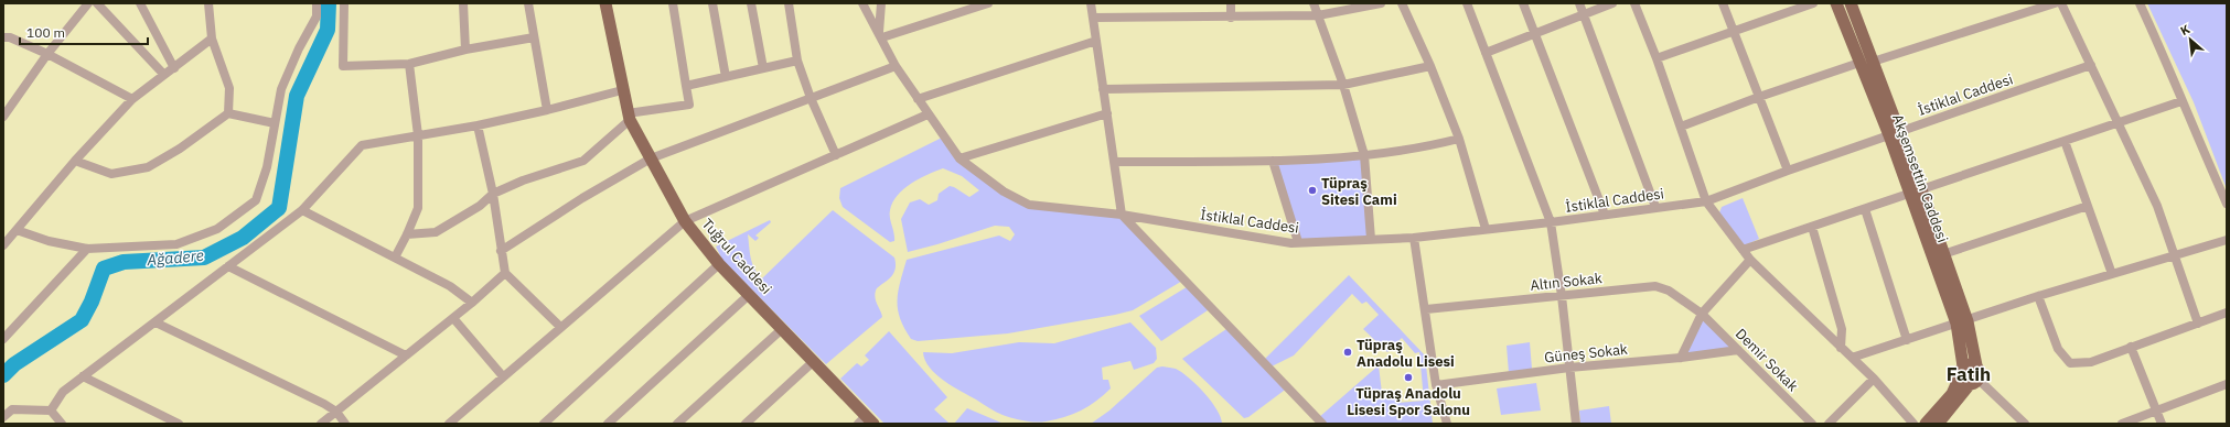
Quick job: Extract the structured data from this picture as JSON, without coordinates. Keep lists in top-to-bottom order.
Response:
{
  "streets": {
    "main road": ["Akşemsettin Caddesi", "Tuğrul Caddesi"],
    "street": [
      "İstiklal Caddesi",
      "Altın Sokak",
      "Güneş Sokak",
      "Demir Sokak"
    ]
  },
  "crossings": [
    ["İstiklal Caddesi", "Akşemsettin Caddesi"],
    ["Altın Sokak", "Demir Sokak"],
    ["Güneş Sokak", "Demir Sokak"]
  ],
  "districts": ["Fatih"],
  "water": ["Ağadere"],
  "places": ["Tüpraş Sitesi Cami", "Tüpraş Anadolu Lisesi", "Tüpraş Anadolu Lisesi Spor Salonu"],
  "scale_bar": "100 m",
  "north": "top left"
}
